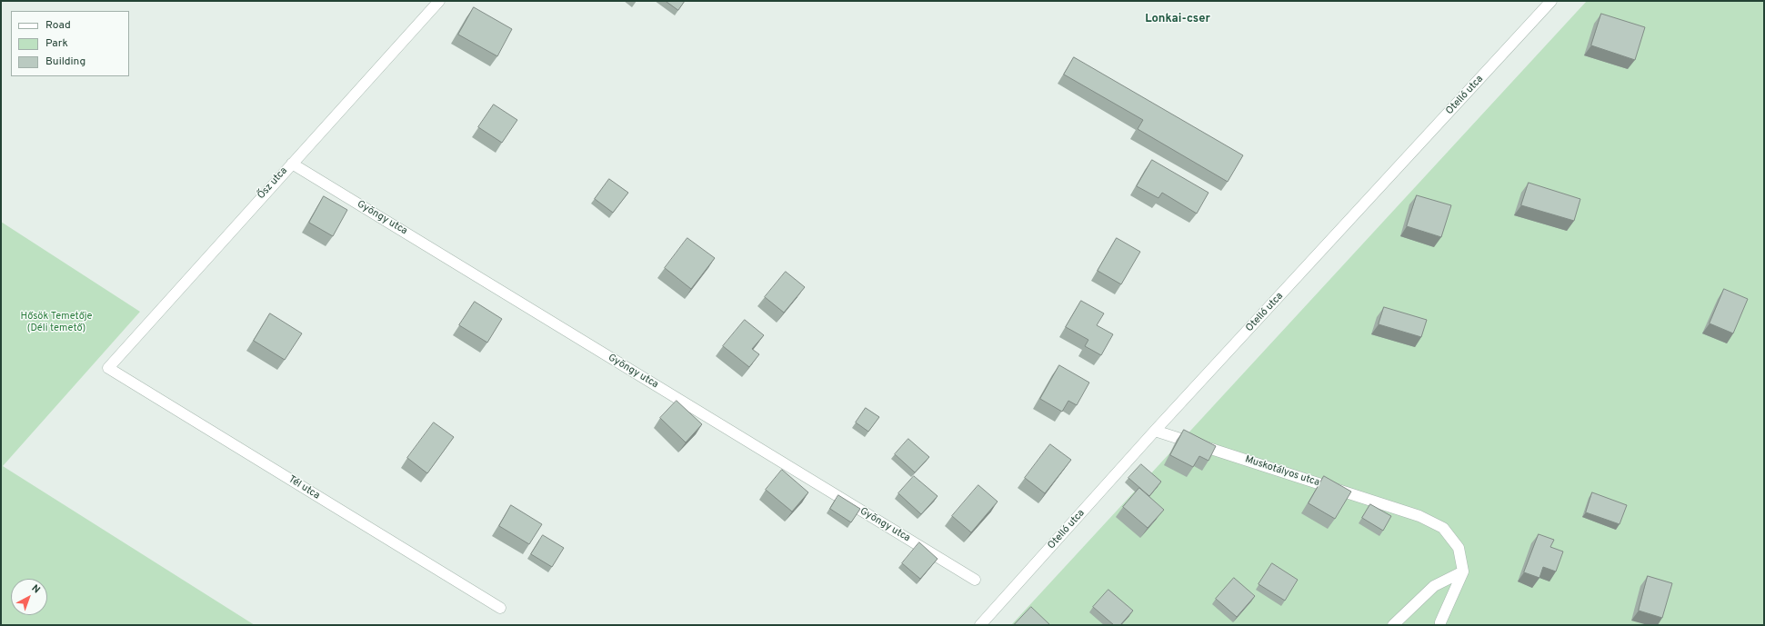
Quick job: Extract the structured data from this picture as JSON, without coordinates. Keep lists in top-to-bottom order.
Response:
{
  "streets": {
    "street": [
      "Otelló utca",
      "Ősz utca",
      "Gyöngy utca",
      "Muskotályos utca",
      "Tél utca"
    ]
  },
  "crossings": [
    ["Otelló utca", "Muskotályos utca"],
    ["Ősz utca", "Gyöngy utca"],
    ["Ősz utca", "Tél utca"]
  ],
  "districts": ["Lonkai-cser"],
  "parks": ["Hősök Temetője (Déli temető)"],
  "legend": ["Road", "Park", "Building"],
  "north": "top right"
}
